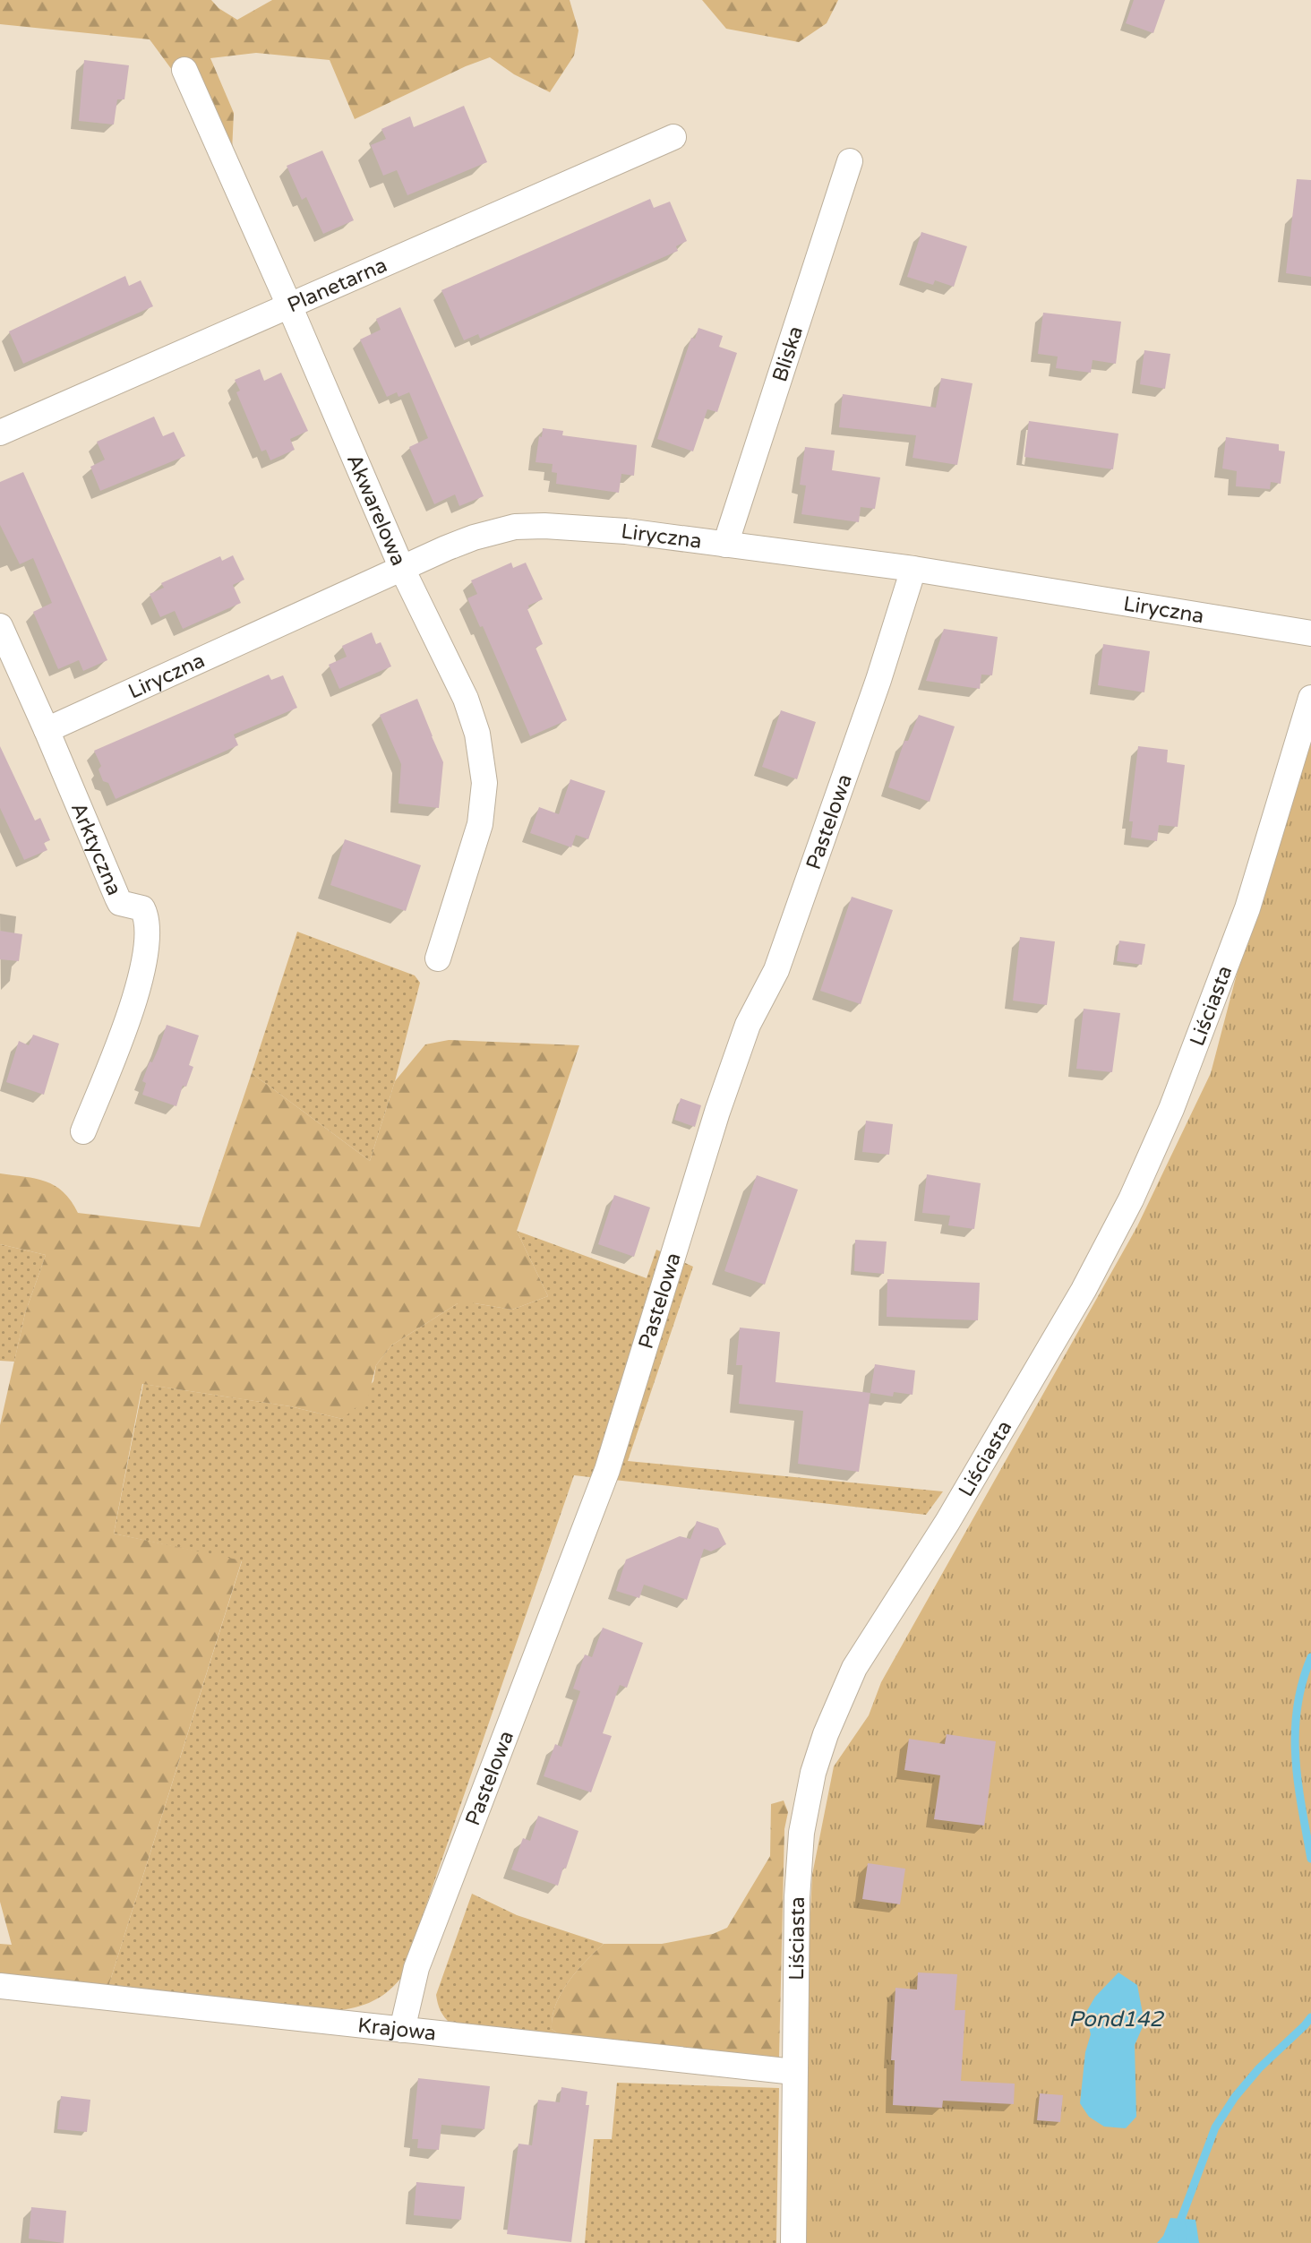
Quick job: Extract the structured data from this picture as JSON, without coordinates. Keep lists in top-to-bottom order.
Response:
{
  "streets": {
    "street": [
      "Planetarna",
      "Bliska",
      "Akwarelowa",
      "Liryczna",
      "Pastelowa",
      "Arktyczna",
      "Liściasta",
      "Krajowa"
    ]
  },
  "crossings": [
    ["Planetarna", "Akwarelowa"],
    ["Bliska", "Liryczna"],
    ["Akwarelowa", "Liryczna"],
    ["Liryczna", "Pastelowa"],
    ["Liryczna", "Arktyczna"],
    ["Pastelowa", "Krajowa"],
    ["Liściasta", "Krajowa"]
  ],
  "water": ["Pond142"]
}
